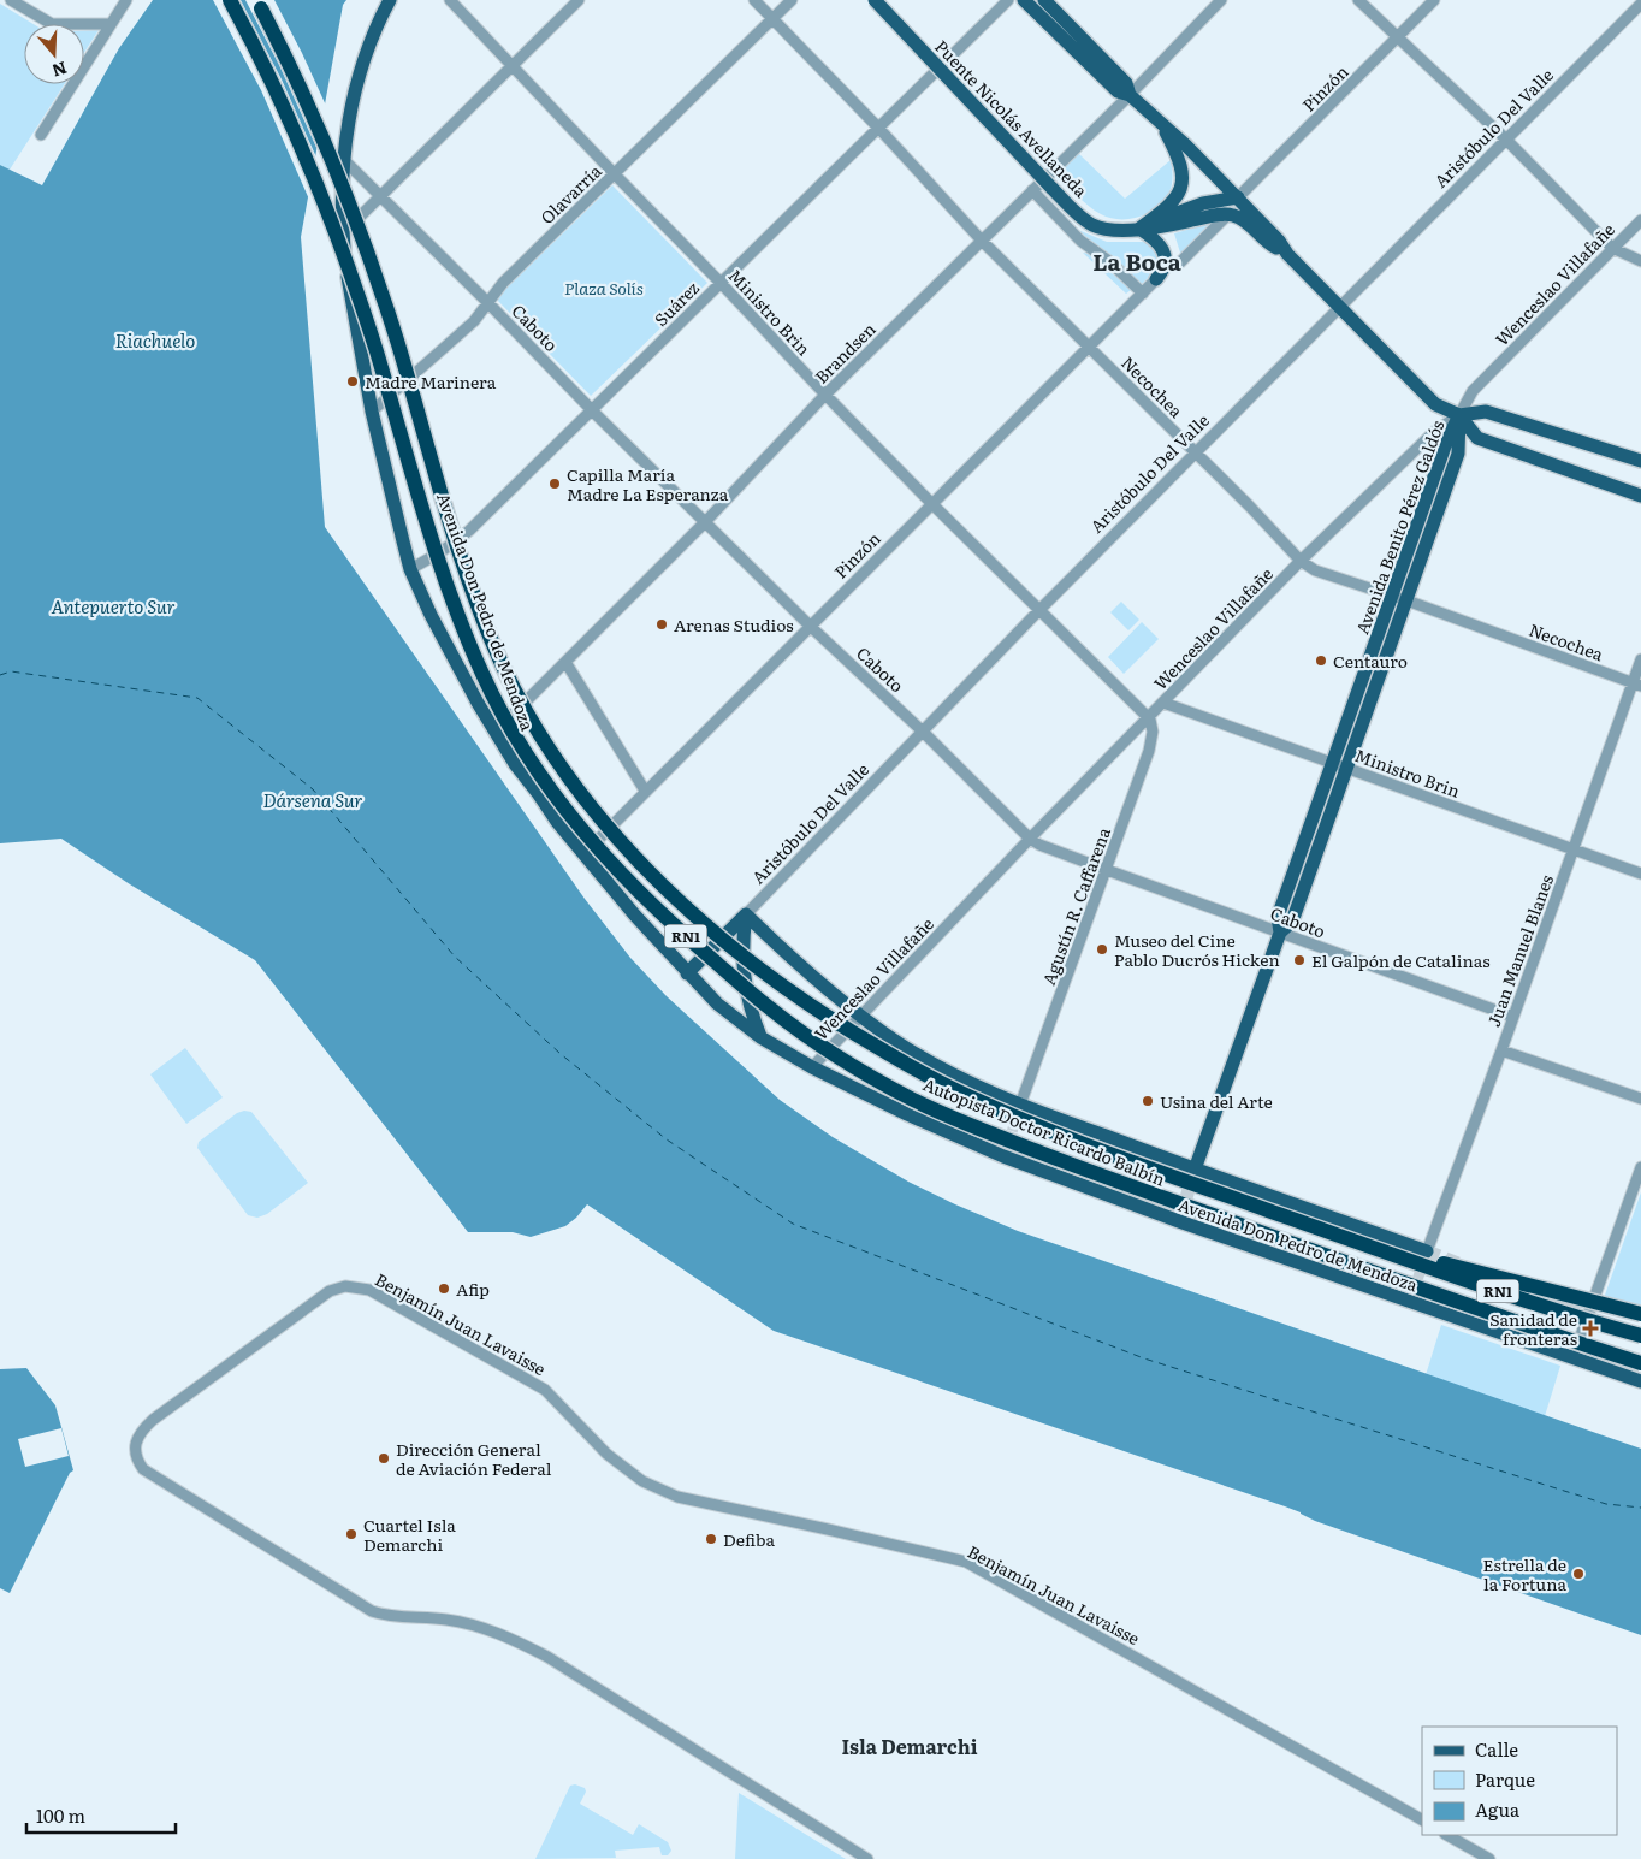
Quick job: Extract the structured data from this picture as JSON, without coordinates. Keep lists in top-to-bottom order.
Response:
{
  "streets": {
    "highway": ["RN1", "Autopista Doctor Ricardo Balbín"],
    "main road": [
      "Puente Nicolás Avellaneda",
      "Aristóbulo Del Valle",
      "Avenida Benito Pérez Galdós",
      "Avenida Don Pedro de Mendoza"
    ],
    "street": [
      "Pinzón",
      "Olavarría",
      "Wenceslao Villafañe",
      "Suárez",
      "Ministro Brin",
      "Caboto",
      "Brandsen",
      "Necochea",
      "Agustín R. Caffarena",
      "Juan Manuel Blanes",
      "Benjamín Juan Lavaisse"
    ]
  },
  "crossings": [
    ["Pinzón", "Puente Nicolás Avellaneda"],
    ["Pinzón", "Ministro Brin"],
    ["Pinzón", "Caboto"],
    ["Pinzón", "Necochea"],
    ["Pinzón", "Avenida Don Pedro de Mendoza"],
    ["Aristóbulo Del Valle", "Ministro Brin"],
    ["Aristóbulo Del Valle", "Caboto"],
    ["Aristóbulo Del Valle", "Necochea"],
    ["Aristóbulo Del Valle", "Avenida Don Pedro de Mendoza"],
    ["Olavarría", "Ministro Brin"],
    ["Olavarría", "Caboto"],
    ["Olavarría", "Necochea"],
    ["Olavarría", "Avenida Don Pedro de Mendoza"],
    ["Wenceslao Villafañe", "Ministro Brin"],
    ["Wenceslao Villafañe", "Caboto"],
    ["Wenceslao Villafañe", "Necochea"],
    ["Wenceslao Villafañe", "Avenida Benito Pérez Galdós"],
    ["Wenceslao Villafañe", "Avenida Don Pedro de Mendoza"],
    ["Wenceslao Villafañe", "Agustín R. Caffarena"],
    ["Suárez", "Ministro Brin"],
    ["Suárez", "Caboto"],
    ["Suárez", "Necochea"],
    ["Suárez", "Avenida Don Pedro de Mendoza"],
    ["Ministro Brin", "Brandsen"],
    ["Ministro Brin", "Avenida Benito Pérez Galdós"],
    ["Ministro Brin", "Agustín R. Caffarena"],
    ["Ministro Brin", "Juan Manuel Blanes"],
    ["Caboto", "Brandsen"],
    ["Caboto", "Avenida Benito Pérez Galdós"],
    ["Caboto", "Avenida Don Pedro de Mendoza"],
    ["Caboto", "Agustín R. Caffarena"],
    ["Caboto", "Juan Manuel Blanes"],
    ["Brandsen", "Necochea"],
    ["Brandsen", "Avenida Don Pedro de Mendoza"],
    ["Necochea", "Avenida Benito Pérez Galdós"],
    ["Necochea", "Juan Manuel Blanes"]
  ],
  "districts": ["La Boca", "Isla Demarchi"],
  "water": ["Riachuelo", "Antepuerto Sur", "Dársena Sur"],
  "parks": ["Plaza Solís"],
  "places": {
    "other": [
      "Madre Marinera",
      "Capilla María Madre La Esperanza",
      "Arenas Studios",
      "Centauro",
      "Museo del Cine Pablo Ducrós Hicken",
      "El Galpón de Catalinas",
      "Usina del Arte",
      "Afip",
      "Dirección General de Aviación Federal",
      "Cuartel Isla Demarchi",
      "Defiba",
      "Estrella de la Fortuna"
    ],
    "health": ["Sanidad de fronteras"]
  },
  "legend": ["Calle", "Parque", "Agua"],
  "scale_bar": "100 m",
  "north": "bottom"
}
